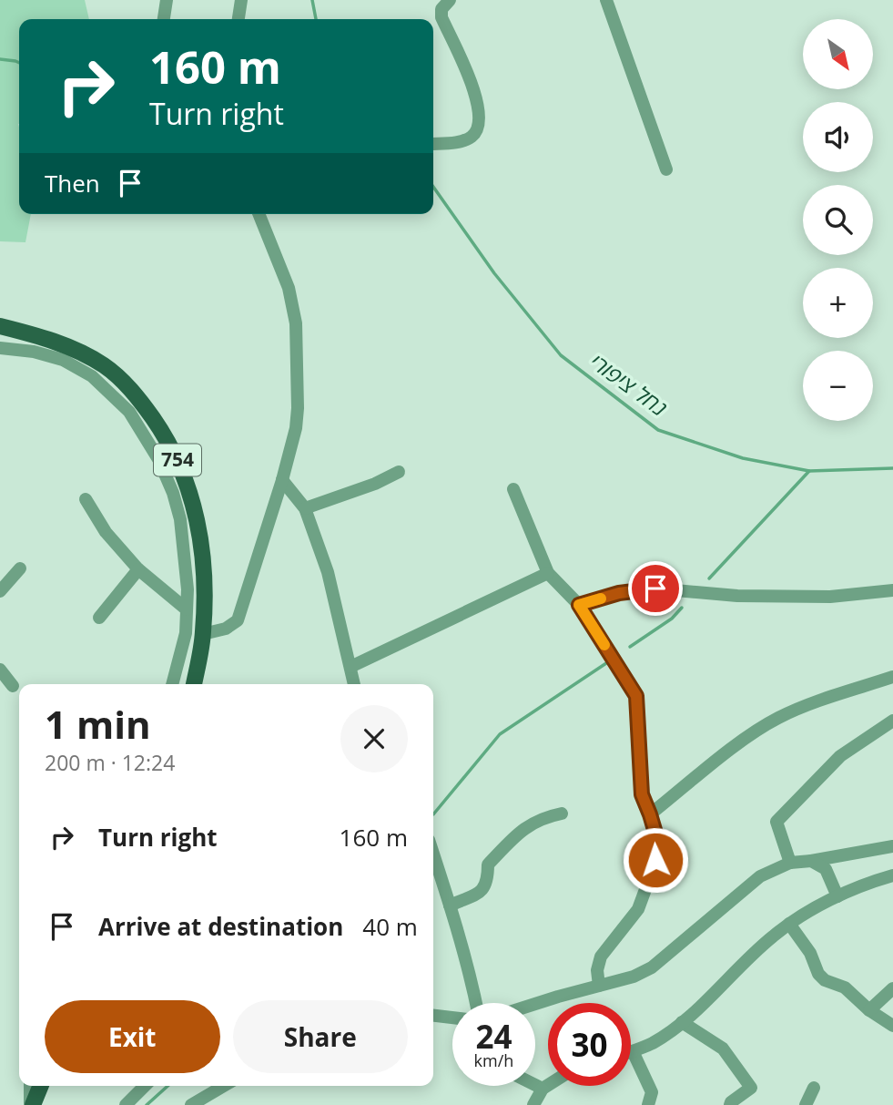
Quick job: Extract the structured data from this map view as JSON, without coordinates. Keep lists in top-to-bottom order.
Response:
{
  "streets": {
    "main road": ["754"]
  },
  "water": ["נחל ציפורי"],
  "north": "bottom right",
  "page": {
    "map_buttons": ["+", "−"],
    "turn": ["160 m", "Turn right"],
    "then": "Then",
    "heading": ["1 min", "200 m · 12:24"],
    "list": [
      {
        "name": "Turn right",
        "value": "160 m"
      },
      {
        "name": "Arrive at destination",
        "value": "40 m"
      }
    ],
    "buttons": ["Exit", "Share"],
    "speed": "24 km/h",
    "limit": "30"
  }
}
